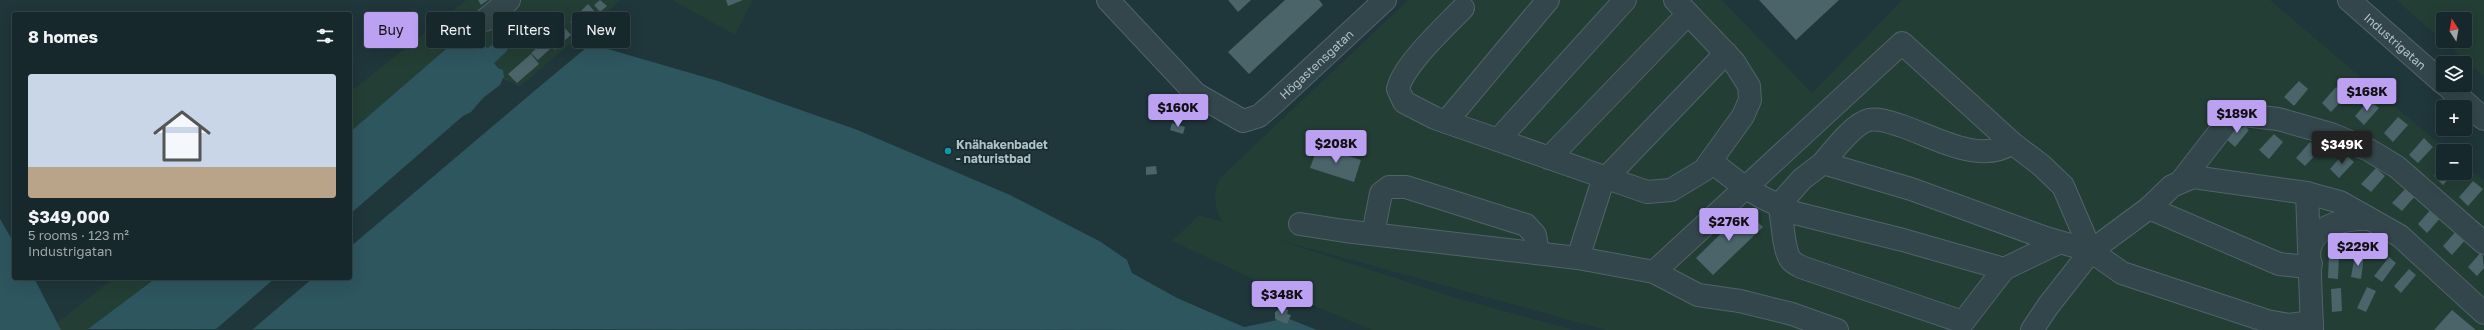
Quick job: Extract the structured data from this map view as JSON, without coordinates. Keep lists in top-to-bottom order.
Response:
{
  "streets": {
    "street": ["Industrigatan", "Högastensgatan"]
  },
  "places": ["Knähakenbadet - naturistbad"],
  "north": "top",
  "page": {
    "map_buttons": ["+", "−"],
    "chip": [
      "Buy",
      "Rent",
      "Filters",
      "New"
    ],
    "heading": "8 homes",
    "list": [
      {
        "name": "$349,000",
        "note": "5 rooms · 123 m² · Industrigatan"
      }
    ],
    "price": [
      "$168K",
      "$160K",
      "$189K",
      "$208K",
      "$349K",
      "$276K",
      "$229K",
      "$348K"
    ]
  }
}
